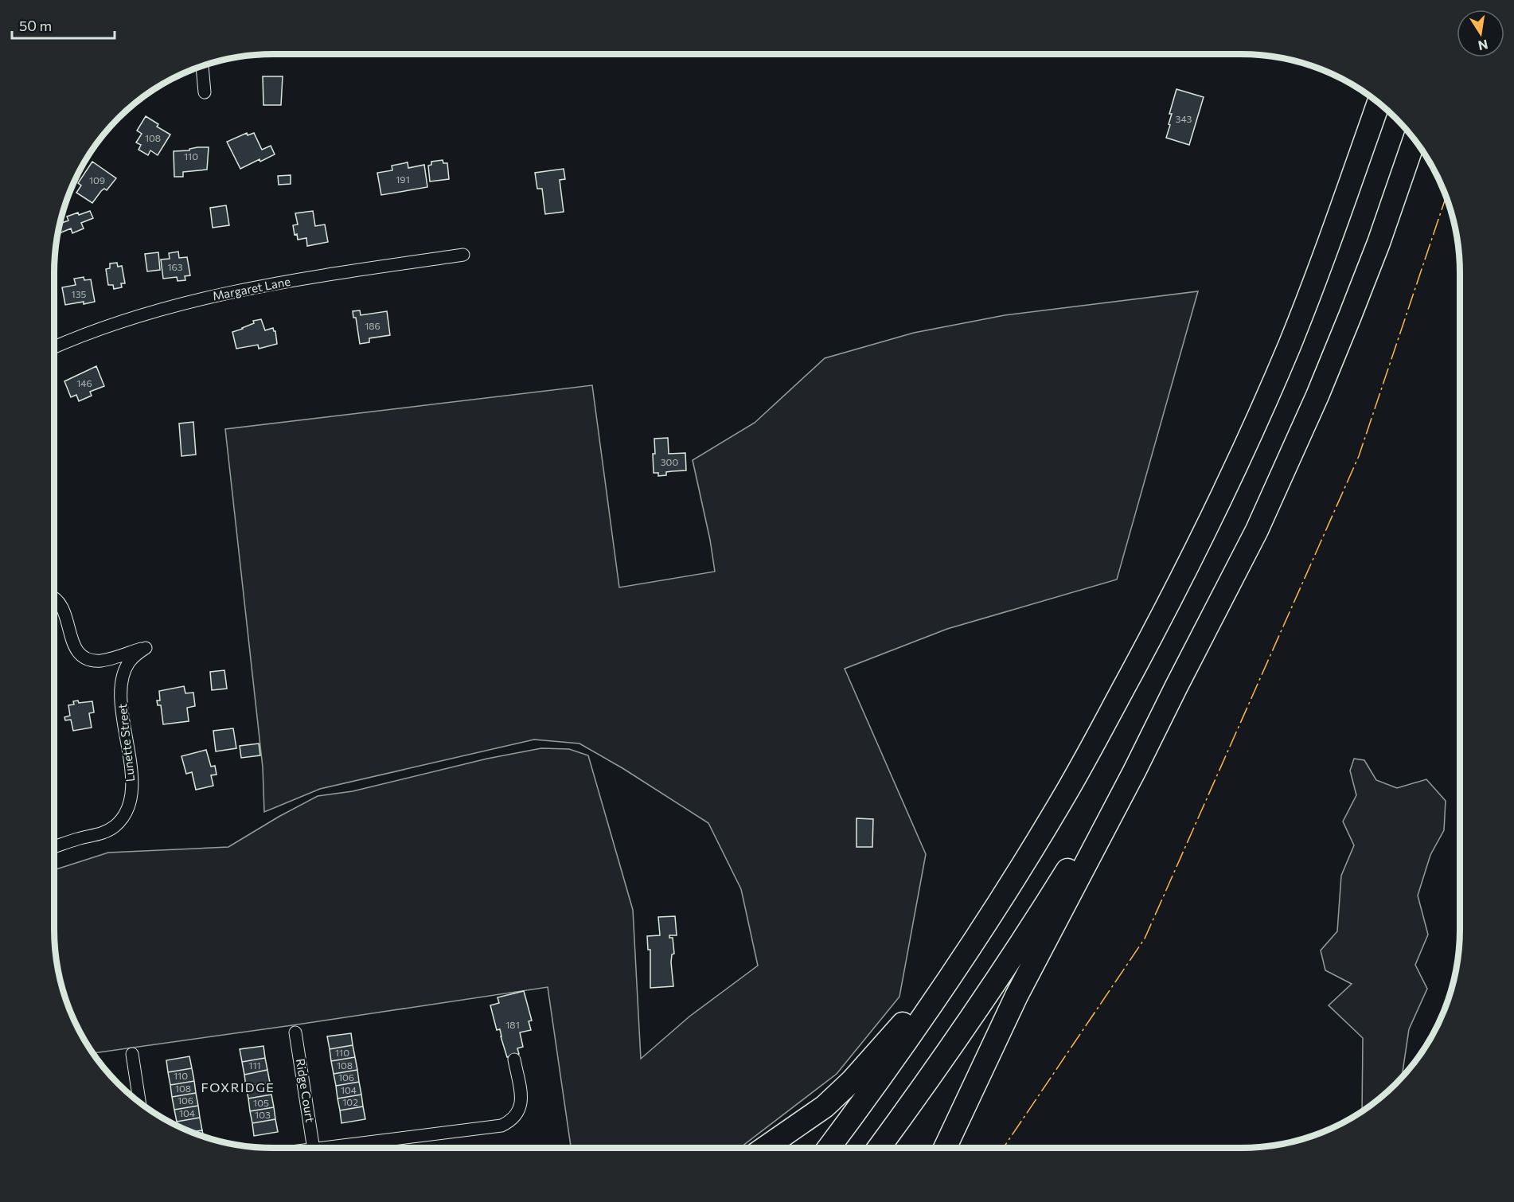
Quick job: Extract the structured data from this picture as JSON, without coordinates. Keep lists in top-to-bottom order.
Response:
{
  "streets": {
    "street": ["Margaret Lane", "Lunette Street", "Ridge Court"]
  },
  "districts": ["FOXRIDGE"],
  "house_numbers": [
    "343",
    "108",
    "110",
    "191",
    "109",
    "163",
    "135",
    "186",
    "146",
    "300",
    "181",
    "110",
    "111",
    "108",
    "110",
    "106",
    "108",
    "104",
    "106",
    "102",
    "105",
    "104",
    "103"
  ],
  "scale_bar": "50 m",
  "north": "bottom"
}
